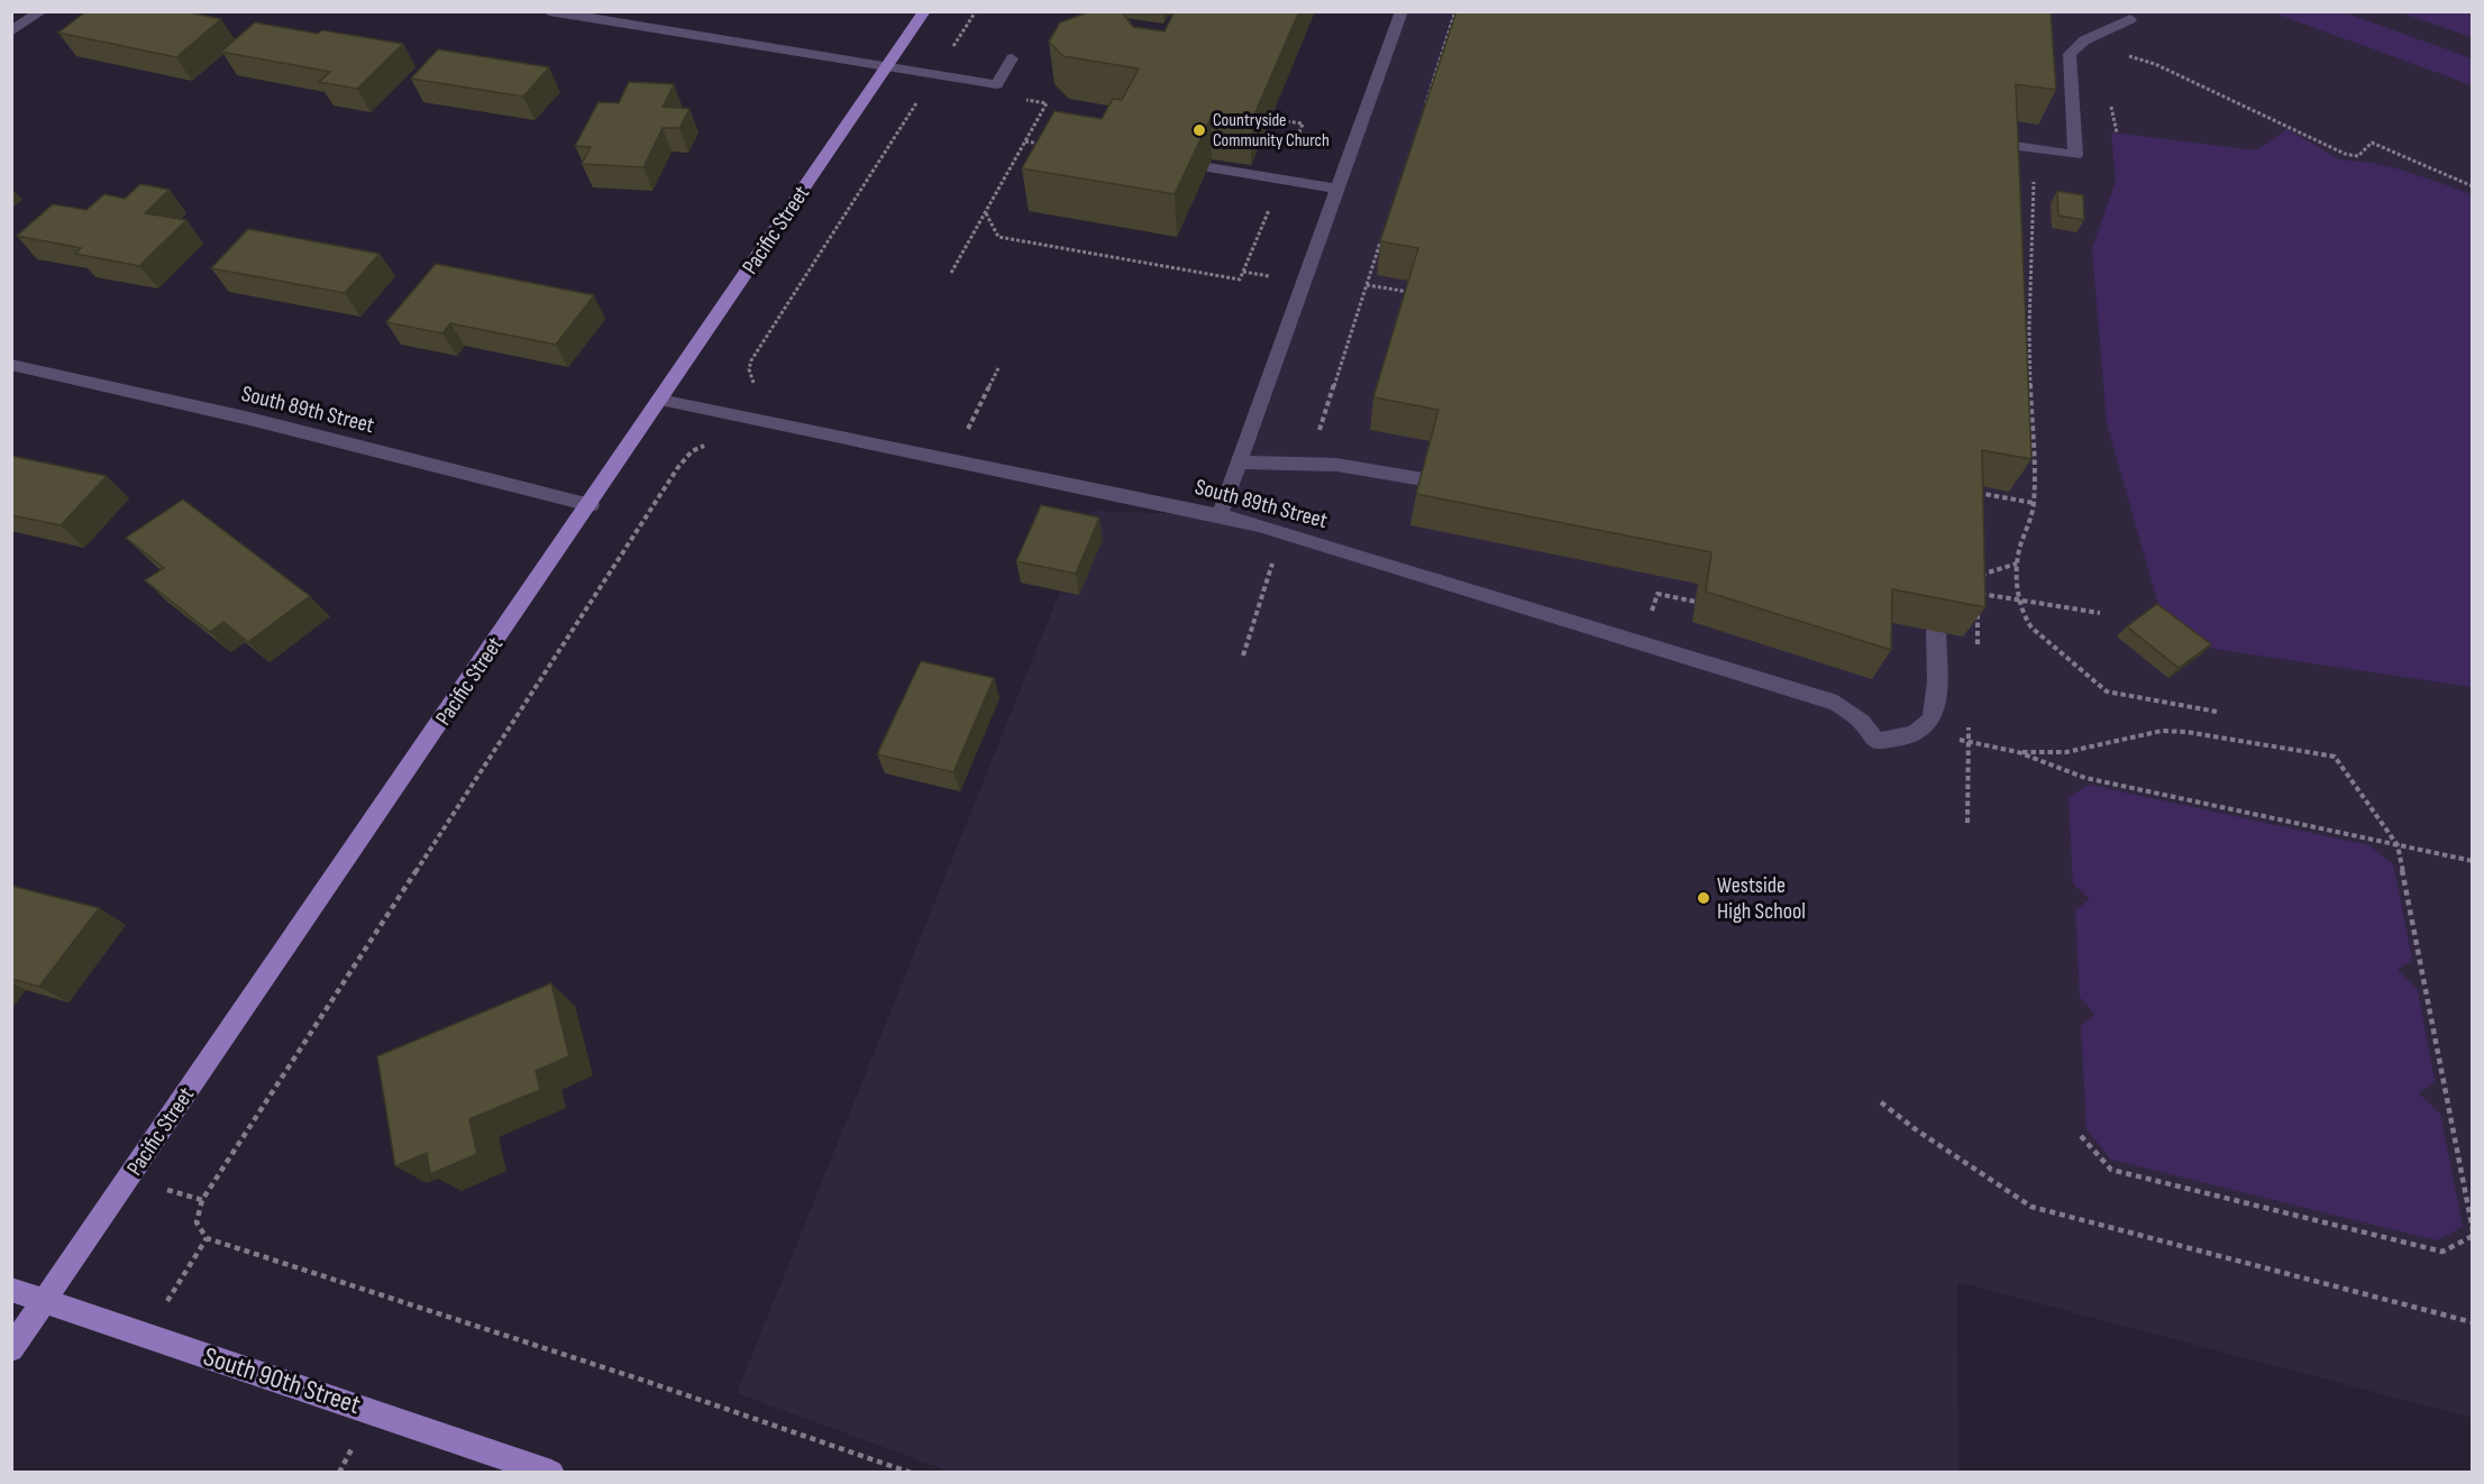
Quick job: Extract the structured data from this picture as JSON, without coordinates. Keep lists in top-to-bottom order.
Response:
{
  "streets": {
    "main road": ["Pacific Street", "South 90th Street"],
    "street": ["South 89th Street"]
  },
  "crossings": [
    ["Pacific Street", "South 89th Street"],
    ["Pacific Street", "South 90th Street"]
  ],
  "places": ["Countryside Community Church", "Westside High School"]
}
